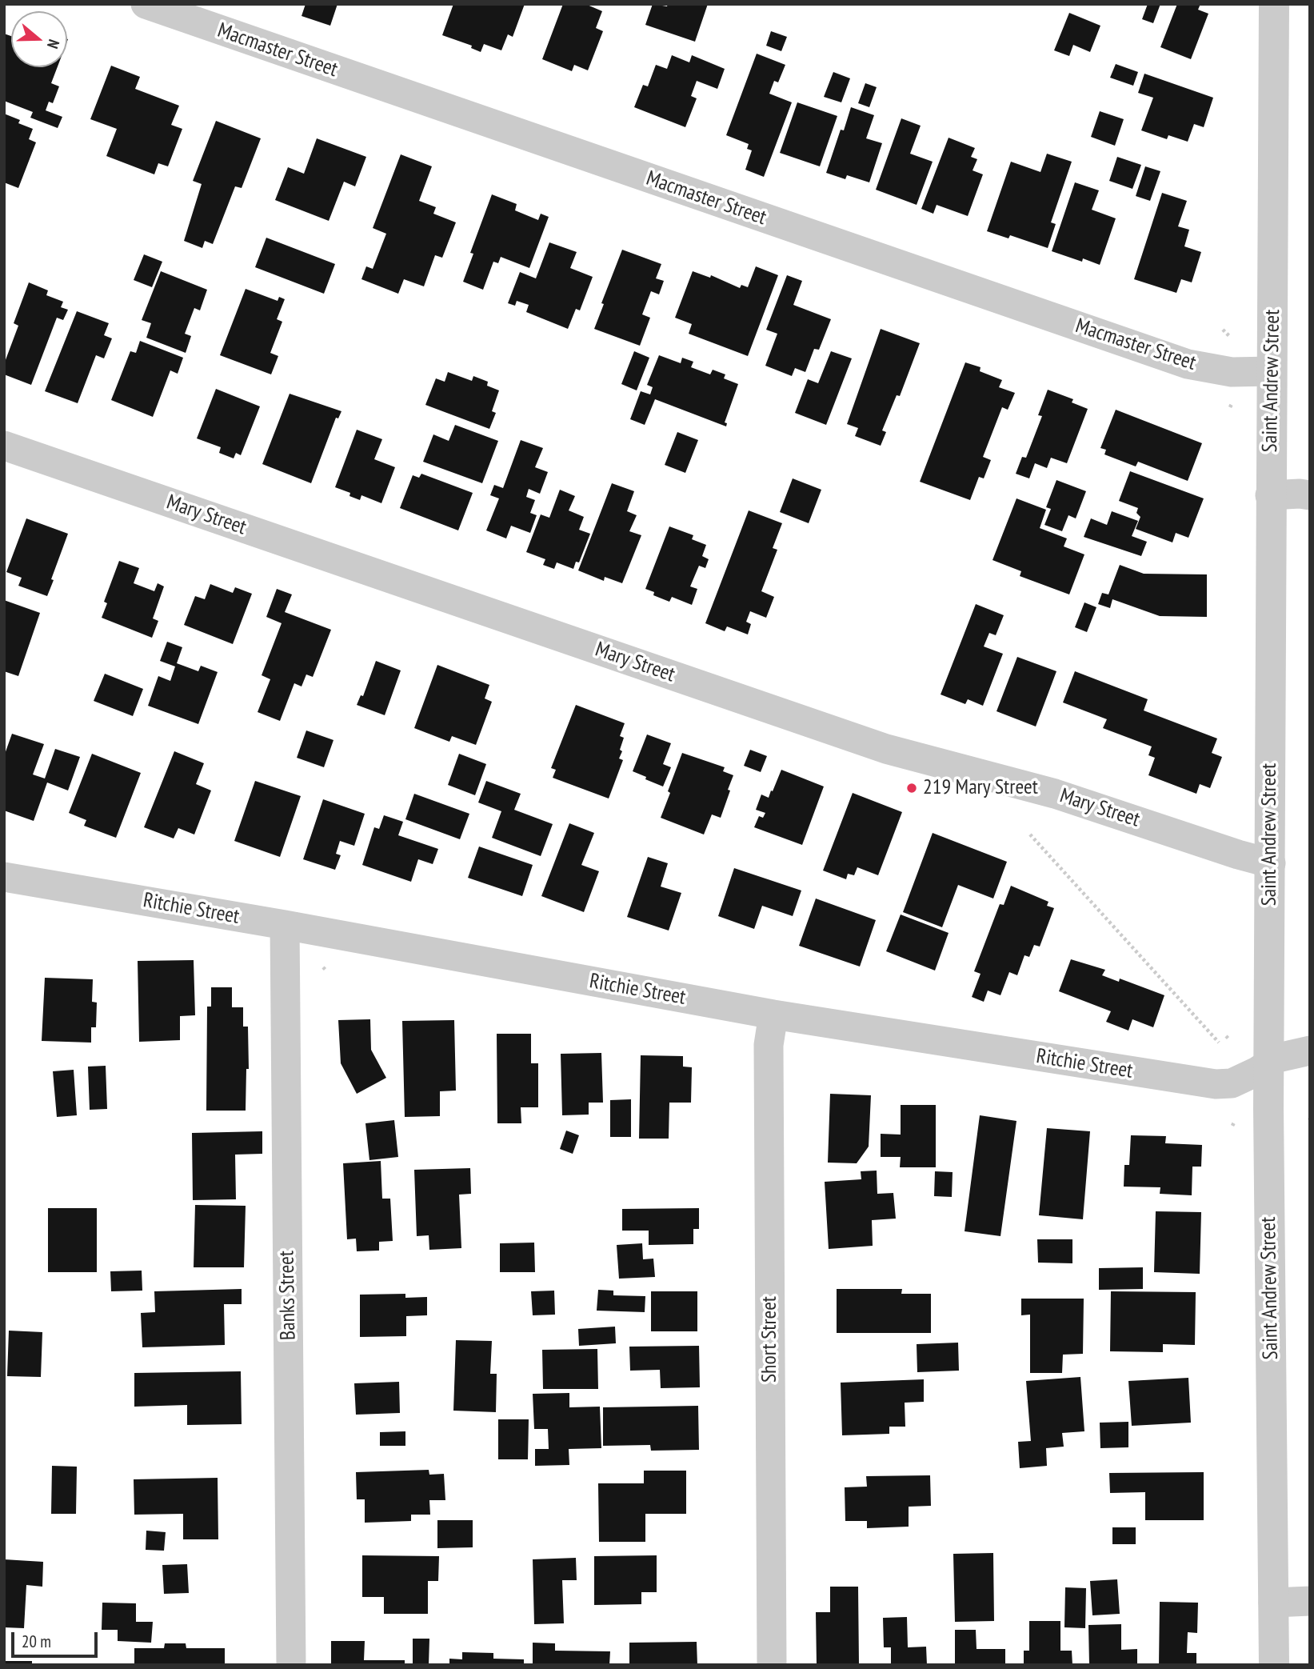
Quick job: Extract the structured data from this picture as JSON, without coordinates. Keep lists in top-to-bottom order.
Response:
{
  "streets": {
    "street": [
      "Macmaster Street",
      "Saint Andrew Street",
      "Mary Street",
      "Ritchie Street",
      "Banks Street",
      "Short Street"
    ]
  },
  "crossings": [
    ["Macmaster Street", "Saint Andrew Street"],
    ["Saint Andrew Street", "Mary Street"],
    ["Saint Andrew Street", "Ritchie Street"],
    ["Ritchie Street", "Banks Street"],
    ["Ritchie Street", "Short Street"]
  ],
  "places": ["219 Mary Street"],
  "scale_bar": "20 m",
  "north": "right"
}
